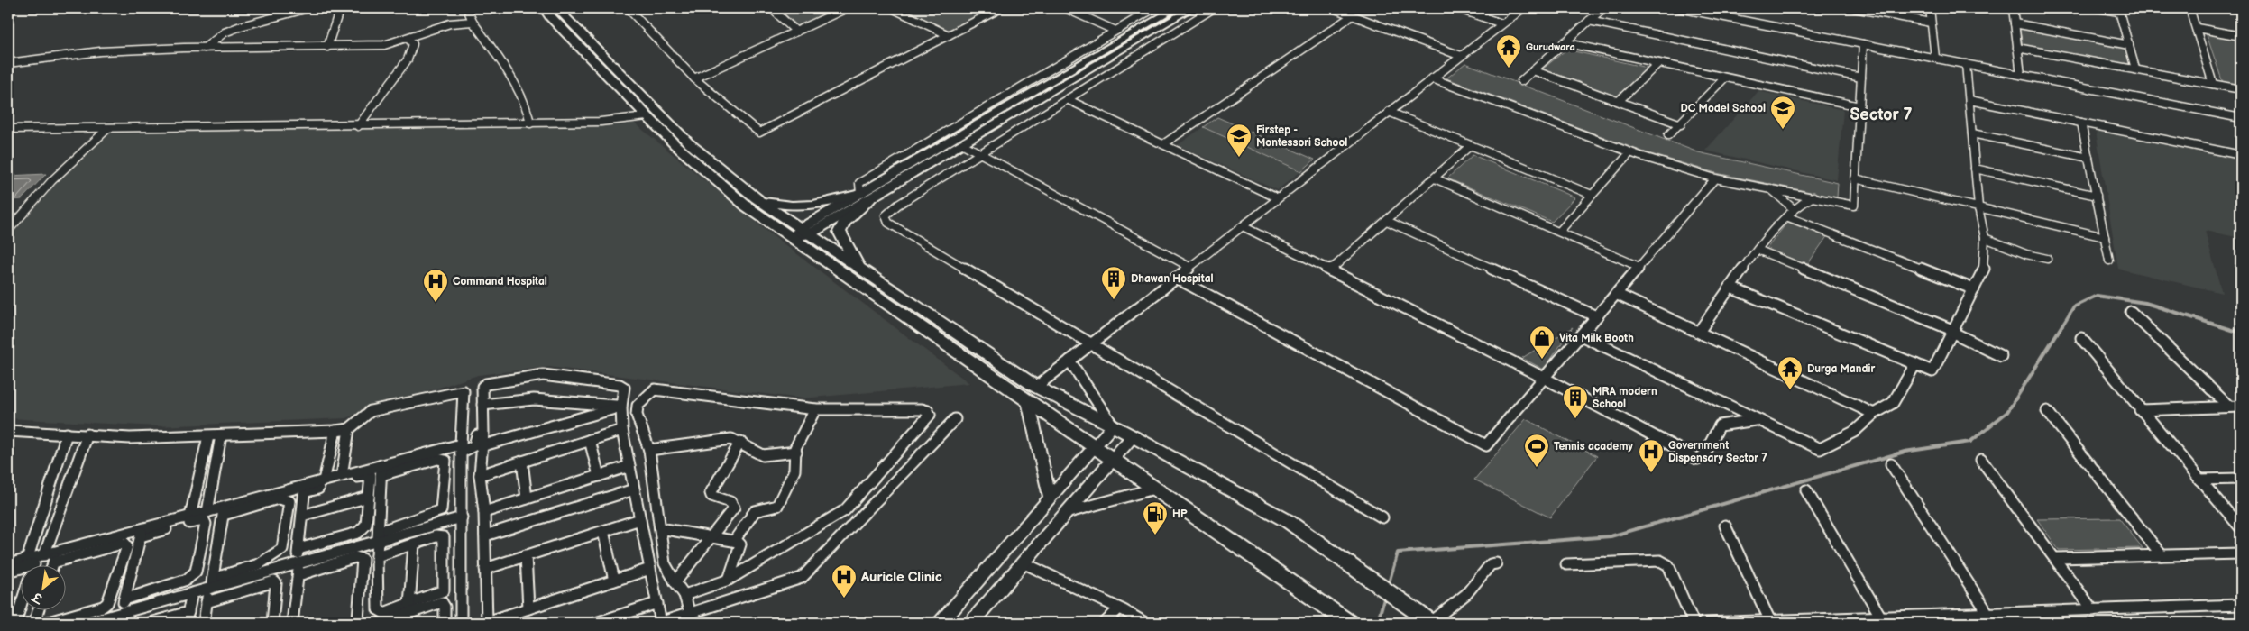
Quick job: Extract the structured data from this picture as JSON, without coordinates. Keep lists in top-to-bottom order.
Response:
{
  "districts": ["Sector 7"],
  "places": {
    "temple": ["Gurudwara", "Durga Mandir"],
    "school or university": ["DC Model School", "Firstep - Montessori School"],
    "building": ["Dhawan Hospital", "MRA modern School"],
    "hospital": ["Command Hospital", "Government Dispensary Sector 7", "Auricle Clinic"],
    "shop": ["Vita Milk Booth"],
    "sports": ["Tennis academy"],
    "fuel station": ["HP"]
  },
  "north": "bottom left"
}
